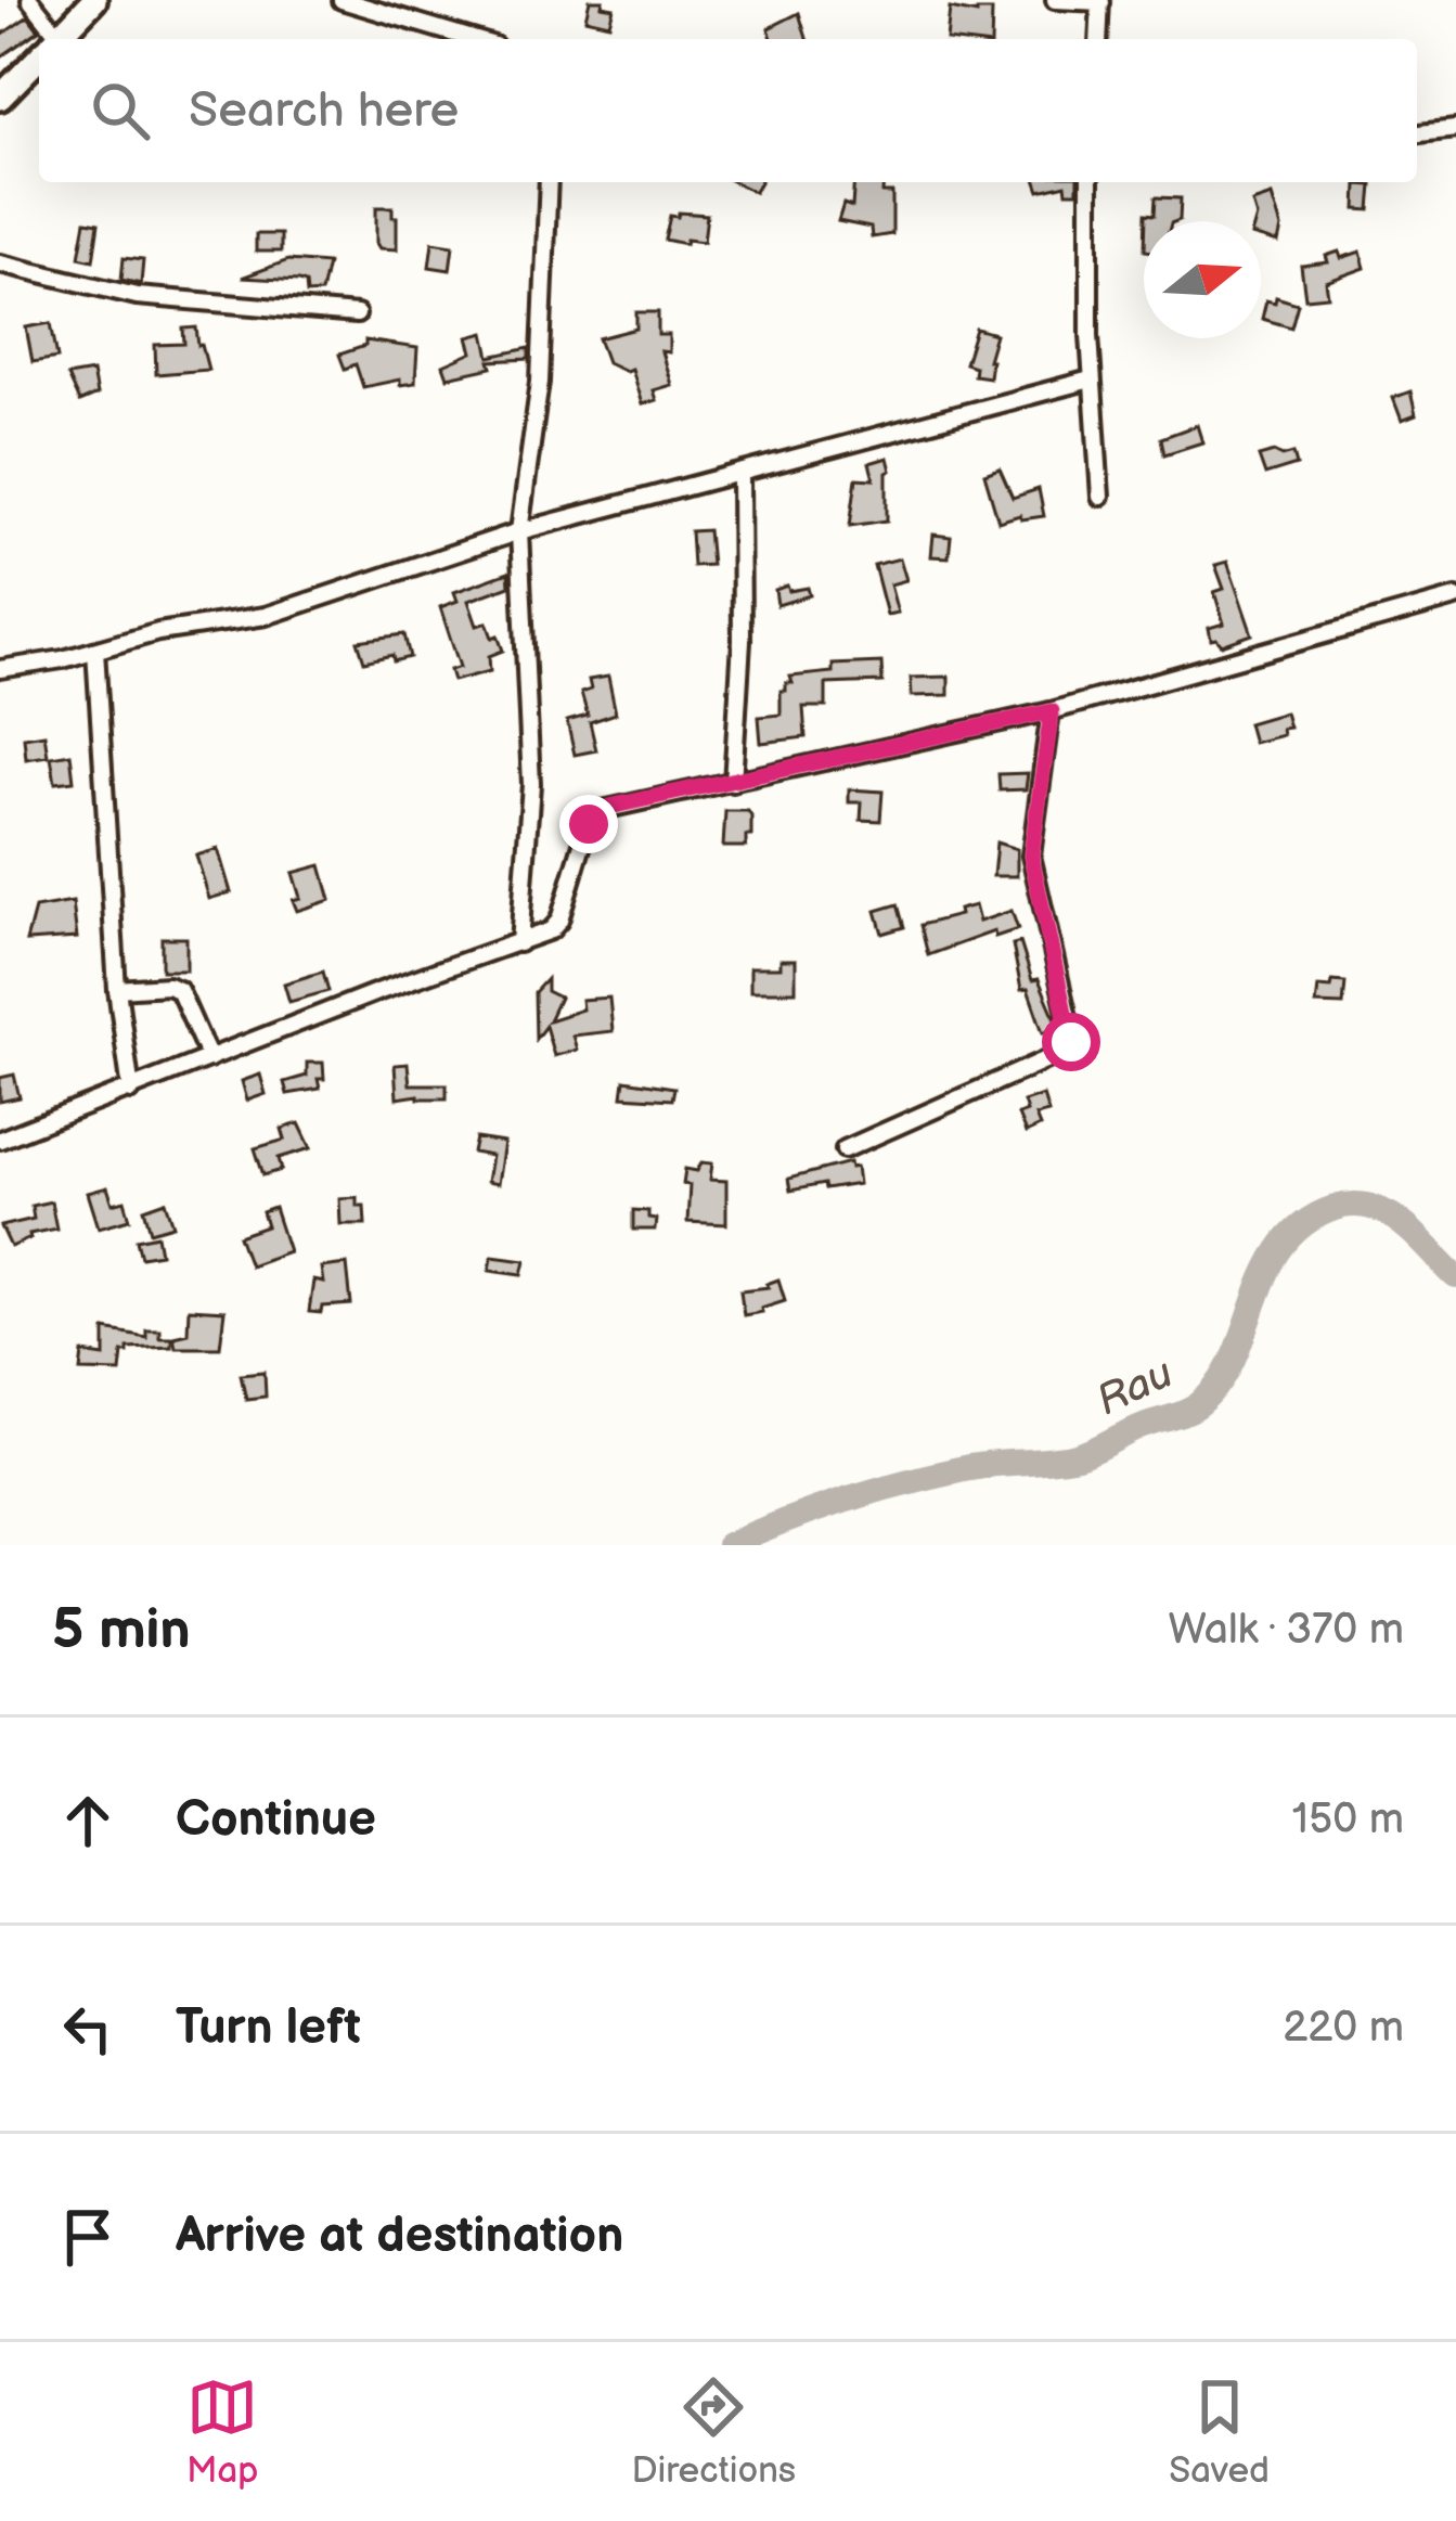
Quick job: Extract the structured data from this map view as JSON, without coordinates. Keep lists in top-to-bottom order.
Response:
{
  "water": ["Rau"],
  "north": "right",
  "page": {
    "search": "Search here",
    "heading": ["5 min", "Walk · 370 m"],
    "list": [
      ["Continue", "150 m"],
      ["Turn left", "220 m"],
      "Arrive at destination"
    ],
    "nav": ["Map", "Directions", "Saved"]
  }
}
